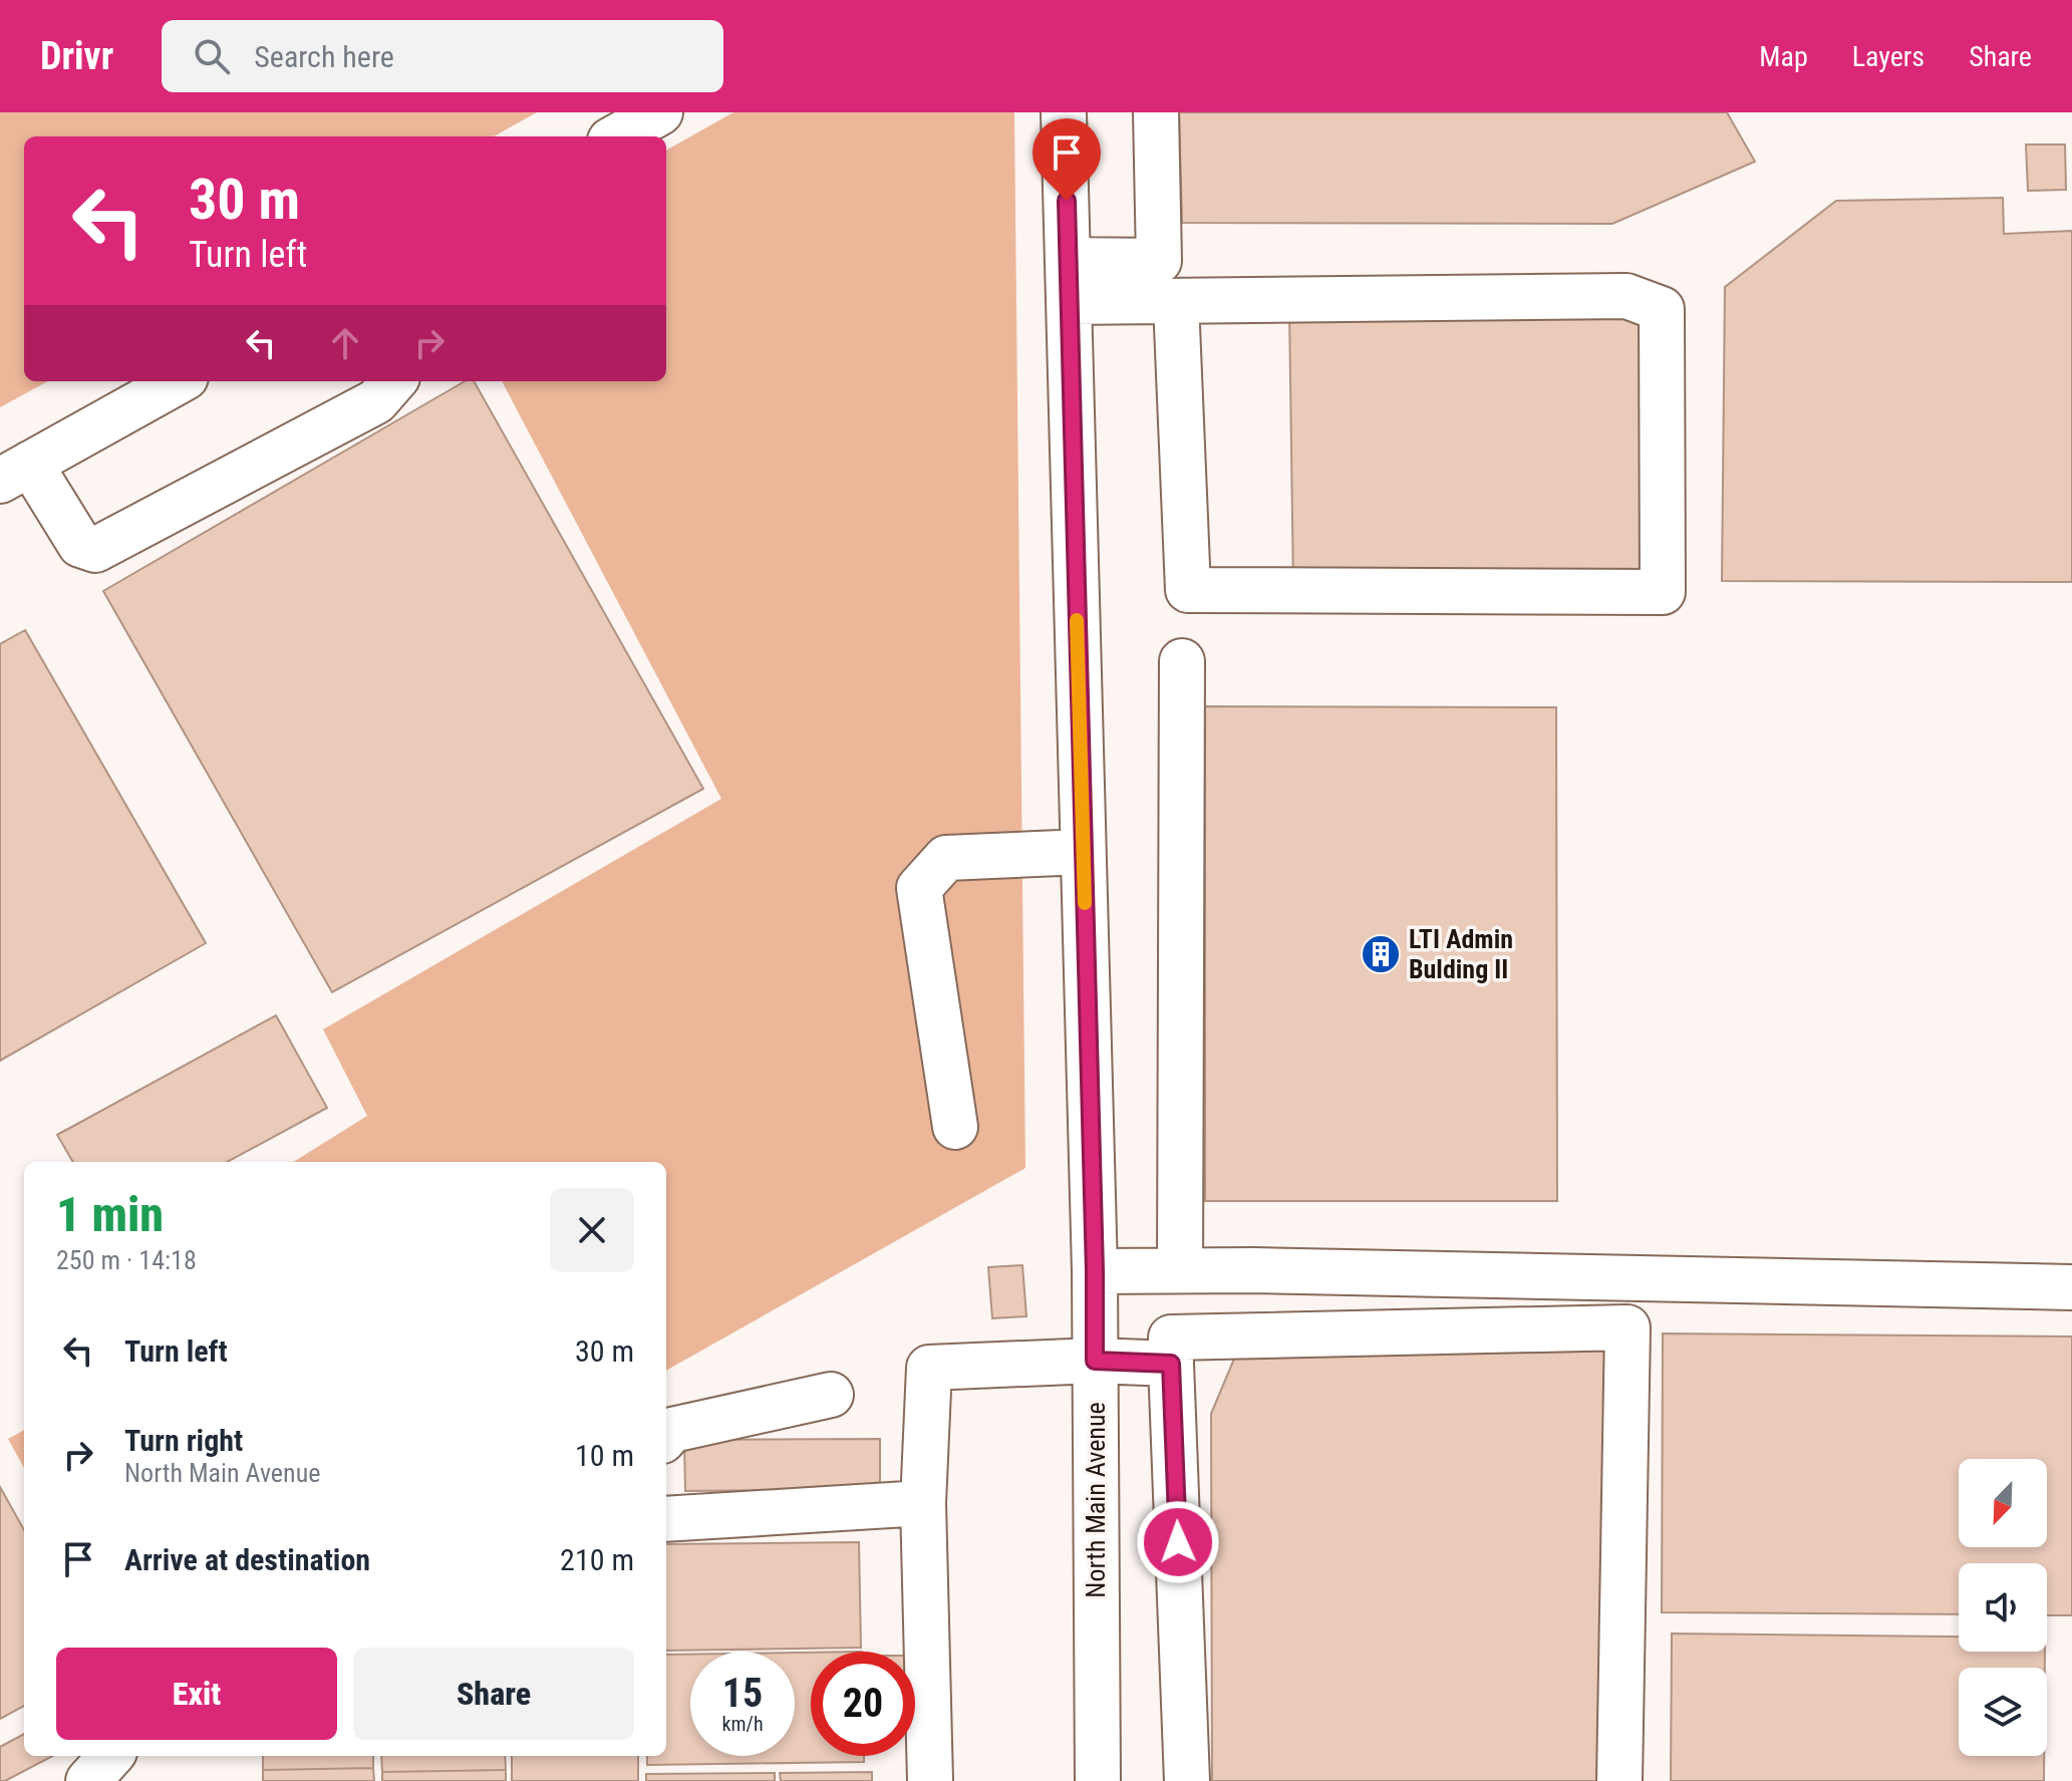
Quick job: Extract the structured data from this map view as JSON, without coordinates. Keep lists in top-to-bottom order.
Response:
{
  "streets": {
    "street": ["North Main Avenue"]
  },
  "places": {
    "building": ["LTI Admin Bulding II"]
  },
  "north": "bottom left",
  "page": {
    "header": "Drivr",
    "search": "Search here",
    "nav": ["Map", "Layers", "Share"],
    "turn": ["30 m", "Turn left"],
    "heading": ["1 min", "250 m · 14:18"],
    "list": [
      {
        "name": "Turn left",
        "value": "30 m"
      },
      {
        "name": "Turn right",
        "note": "North Main Avenue",
        "value": "10 m"
      },
      {
        "name": "Arrive at destination",
        "value": "210 m"
      }
    ],
    "buttons": ["Exit", "Share"],
    "speed": "15 km/h",
    "limit": "20"
  }
}
